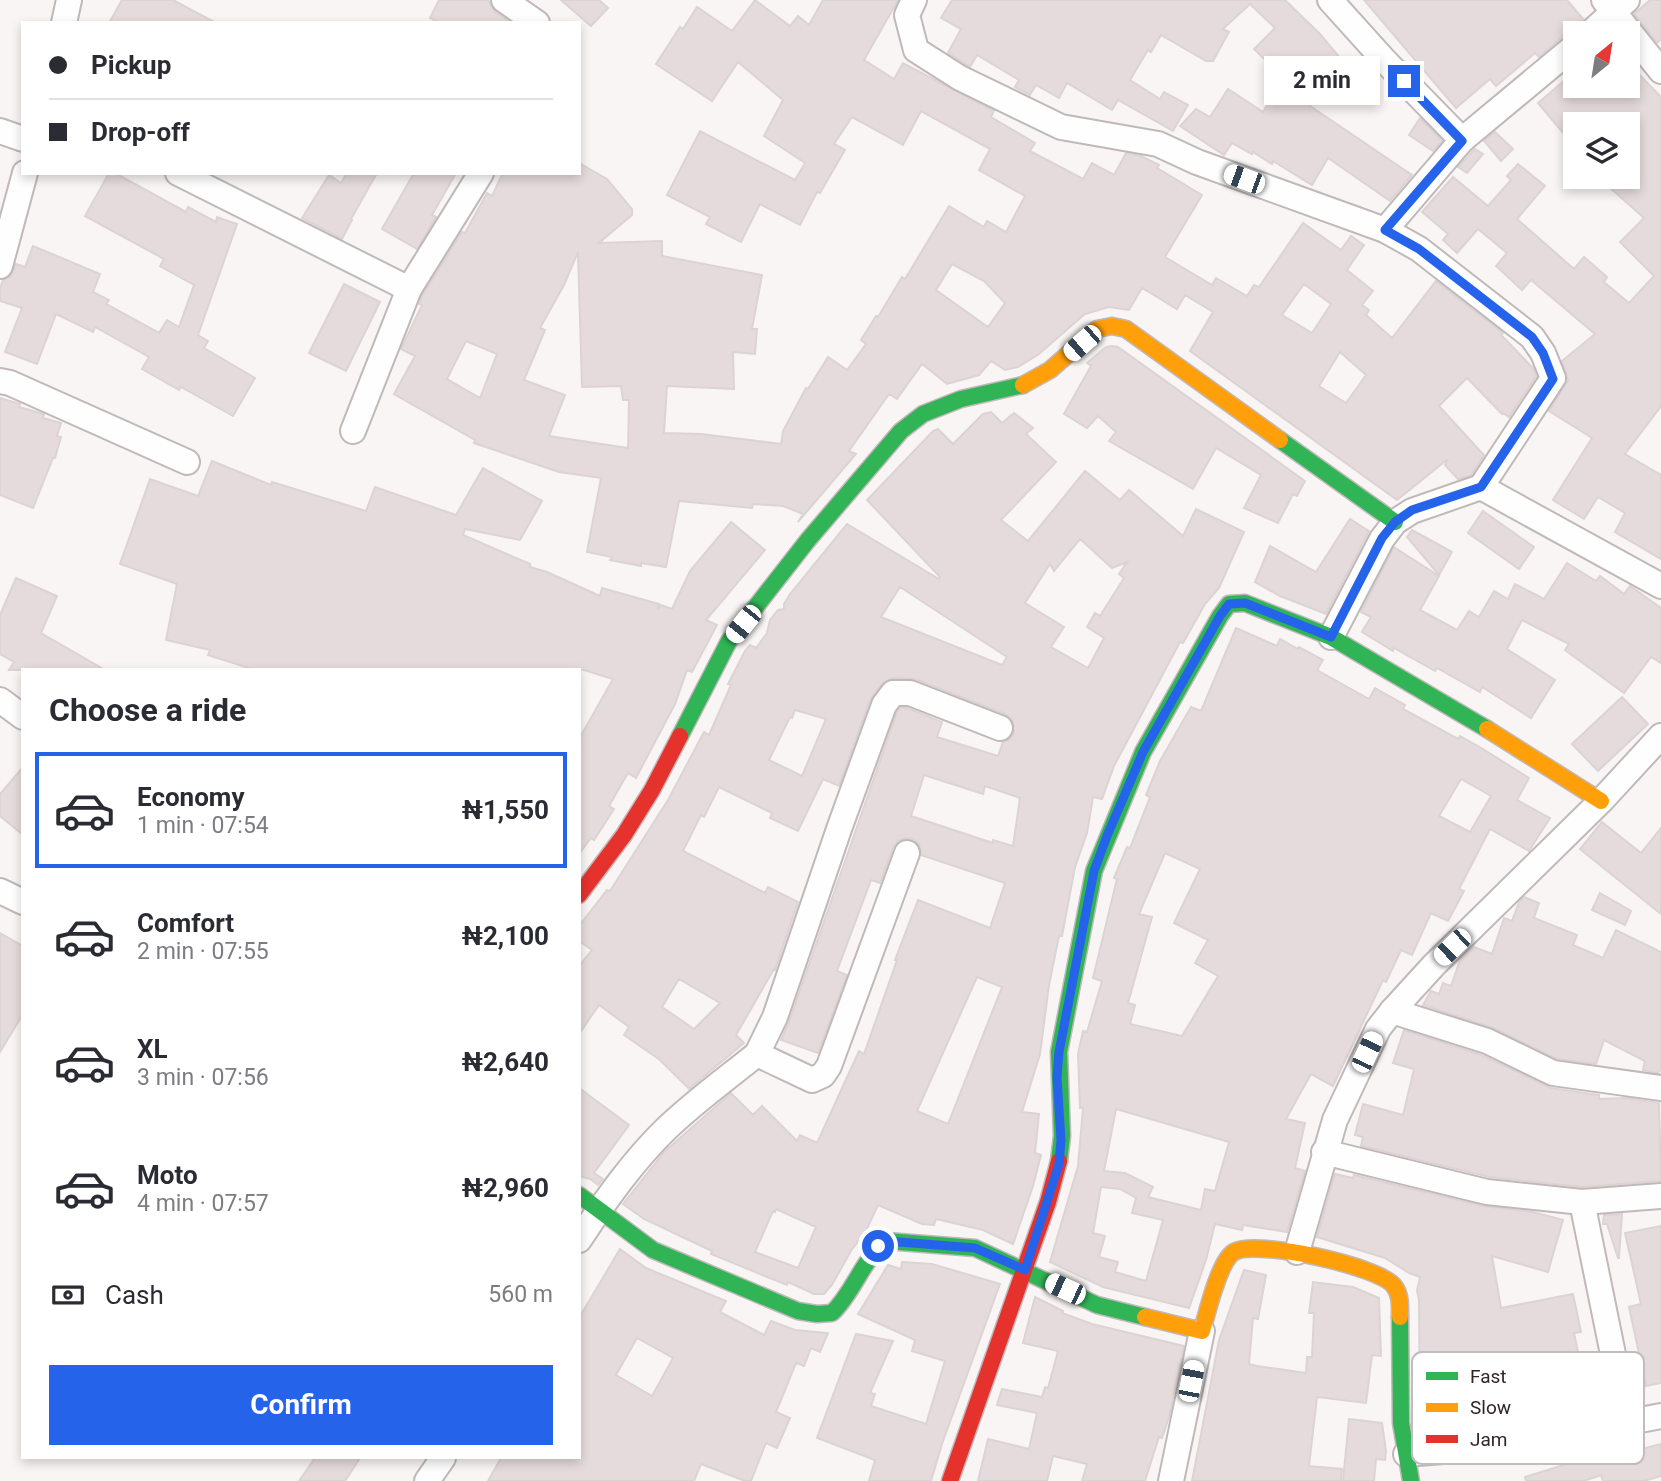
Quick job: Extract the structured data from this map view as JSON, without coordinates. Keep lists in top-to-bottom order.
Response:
{
  "legend": ["Fast", "Slow", "Jam"],
  "north": "top right",
  "page": {
    "banner": ["Pickup", "Drop-off"],
    "bubble": "2 min",
    "heading": "Choose a ride",
    "list": [
      {
        "name": "Economy",
        "note": "1 min · 07:54",
        "value": "₦1,550"
      },
      {
        "name": "Comfort",
        "note": "2 min · 07:55",
        "value": "₦2,100"
      },
      {
        "name": "XL",
        "note": "3 min · 07:56",
        "value": "₦2,640"
      },
      {
        "name": "Moto",
        "note": "4 min · 07:57",
        "value": "₦2,960"
      }
    ],
    "pay": ["Cash", "560 m"],
    "buttons": "Confirm"
  }
}
